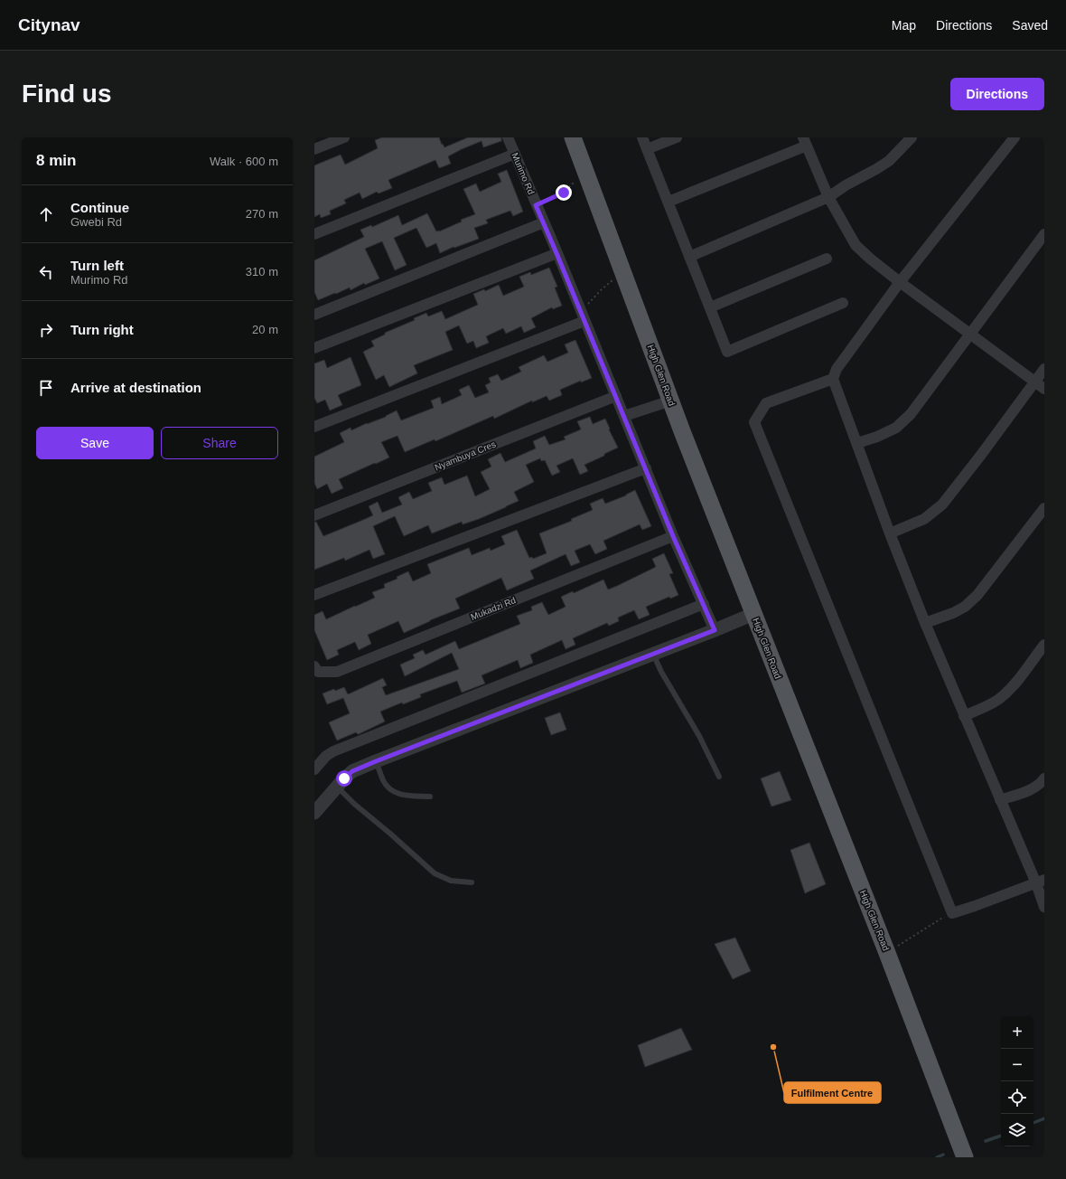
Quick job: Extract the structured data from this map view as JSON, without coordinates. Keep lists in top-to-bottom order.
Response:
{
  "streets": {
    "main road": ["High Glen Road"],
    "street": ["Murimo Rd", "Nyambuya Cres", "Mukadzi Rd"]
  },
  "crossings": [
    ["Murimo Rd", "Nyambuya Cres"],
    ["Murimo Rd", "Mukadzi Rd"]
  ],
  "places": ["Fulfilment Centre"],
  "page": {
    "header": "Citynav",
    "nav": ["Map", "Directions", "Saved"],
    "buttons": [
      "Directions",
      ["Save", "Share"]
    ],
    "title": "Find us",
    "heading": ["8 min", "Walk · 600 m"],
    "list": [
      ["Continue", "Gwebi Rd", "270 m"],
      ["Turn left", "Murimo Rd", "310 m"],
      ["Turn right", "20 m"],
      "Arrive at destination"
    ],
    "map_buttons": ["+", "−"]
  }
}
